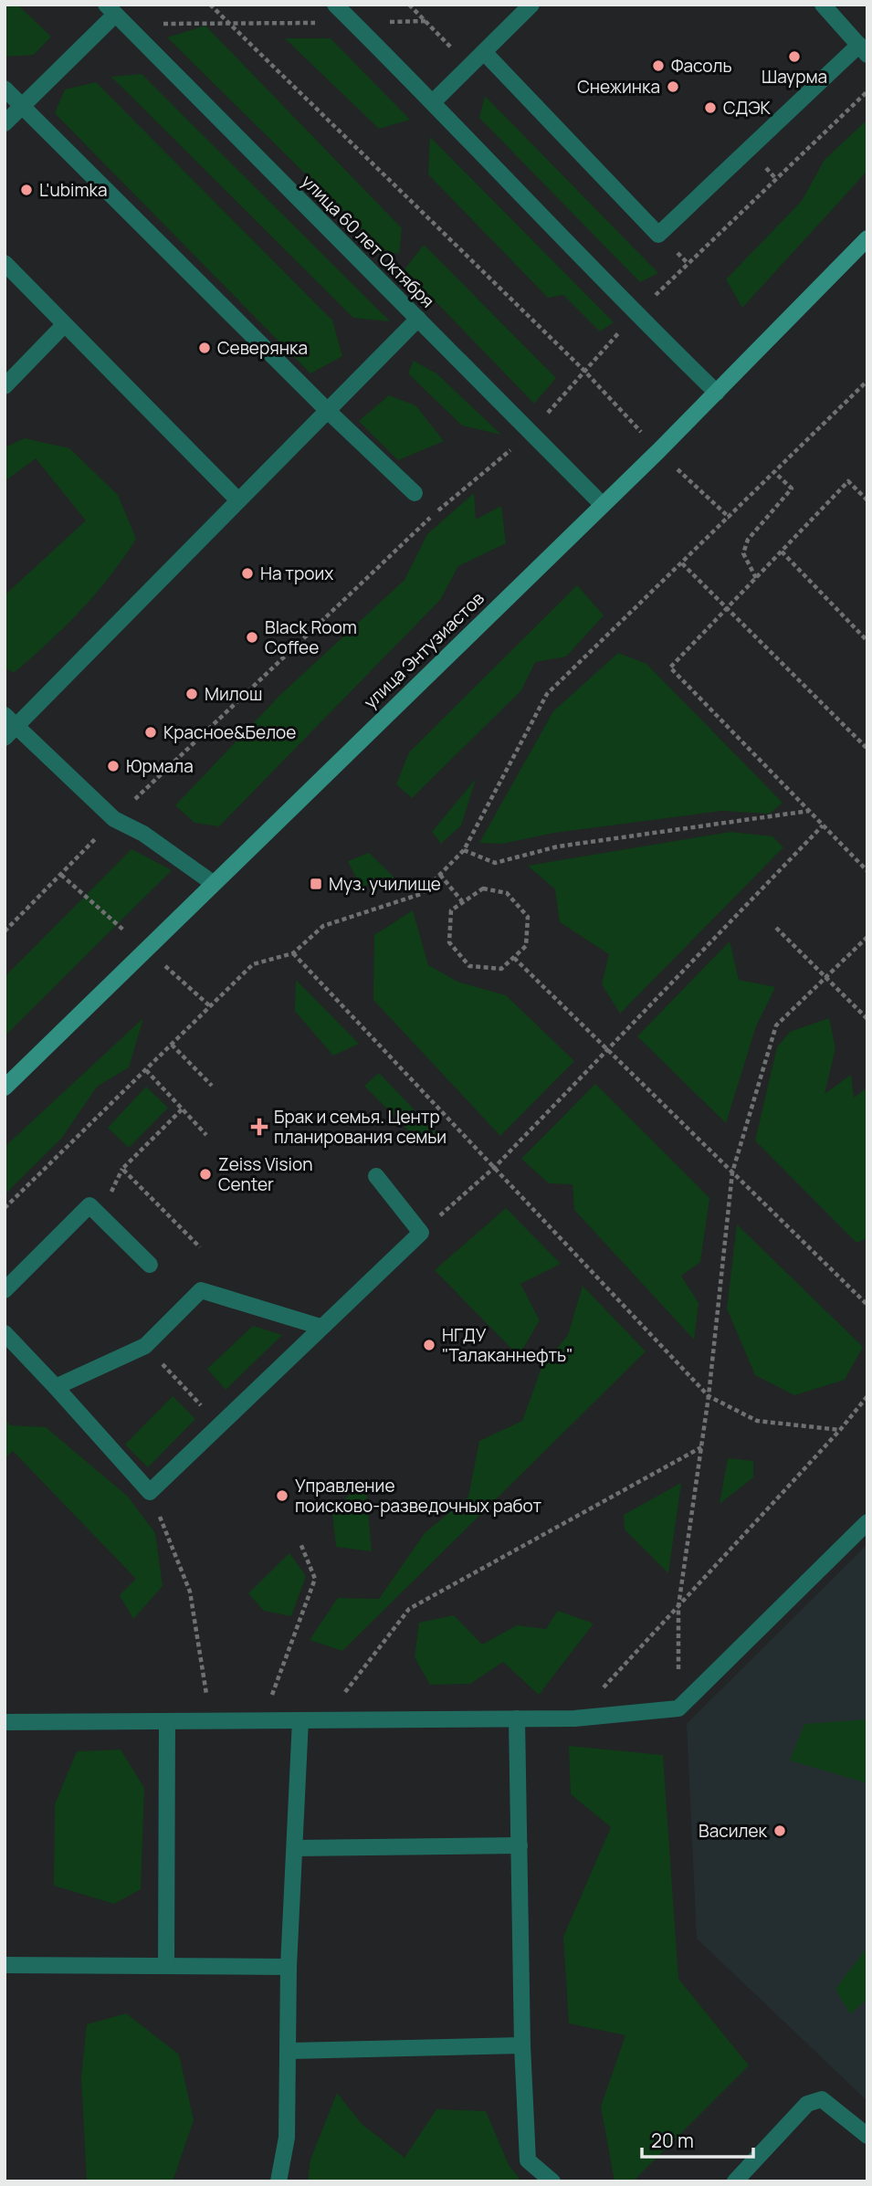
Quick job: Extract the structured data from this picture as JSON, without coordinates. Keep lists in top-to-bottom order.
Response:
{
  "streets": {
    "main road": ["улица Энтузиастов"],
    "street": ["улица 60 лет Октября"]
  },
  "crossings": [
    ["улица 60 лет Октября", "улица Энтузиастов"]
  ],
  "places": {
    "other": [
      "Шаурма",
      "Фасоль",
      "Снежинка",
      "СДЭК",
      "L'ubimka",
      "Северянка",
      "На троих",
      "Black Room Coffee",
      "Милош",
      "Красное&Белое",
      "Юрмала",
      "Zeiss Vision Center",
      "НГДУ \"Талаканнефть\"",
      "Управление поисково-разведочных работ",
      "Василек"
    ],
    "transit": ["Муз. училище"],
    "health": ["Брак и семья. Центр планирования семьи"]
  },
  "scale_bar": "20 m"
}
